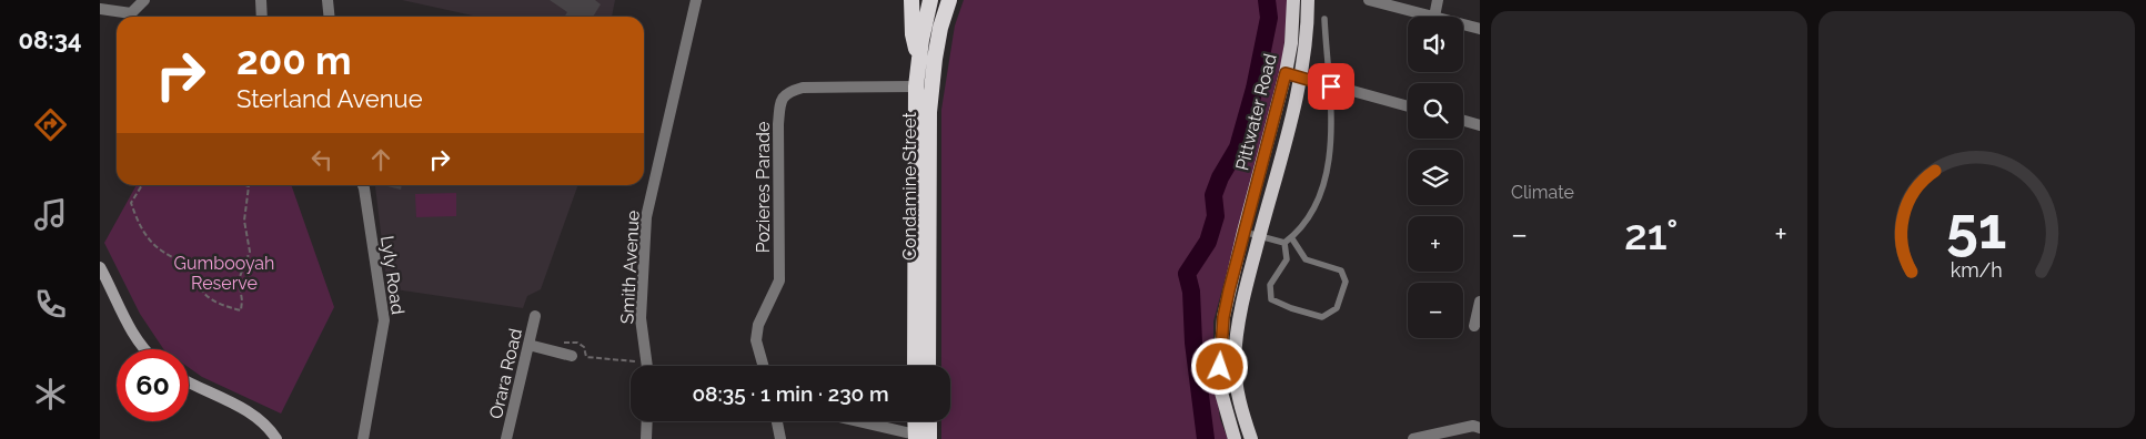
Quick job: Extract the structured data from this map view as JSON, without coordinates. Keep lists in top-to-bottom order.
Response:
{
  "streets": {
    "highway": ["Condamine Street"],
    "main road": ["Pittwater Road"],
    "street": [
      "Pozieres Parade",
      "Smith Avenue",
      "Lyly Road",
      "Orara Road"
    ]
  },
  "crossings": [
    ["Condamine Street", "Pozieres Parade"]
  ],
  "parks": ["Gumbooyah Reserve"],
  "page": {
    "tabs": "08:34",
    "tile": "Climate",
    "map_buttons": ["+", "−"],
    "turn": ["200 m", "Sterland Avenue"],
    "heat": ["−", "21°", "+"],
    "limit": "60",
    "trip": "08:35 · 1 min · 230 m",
    "gauge": ["51", "km/h"]
  }
}
